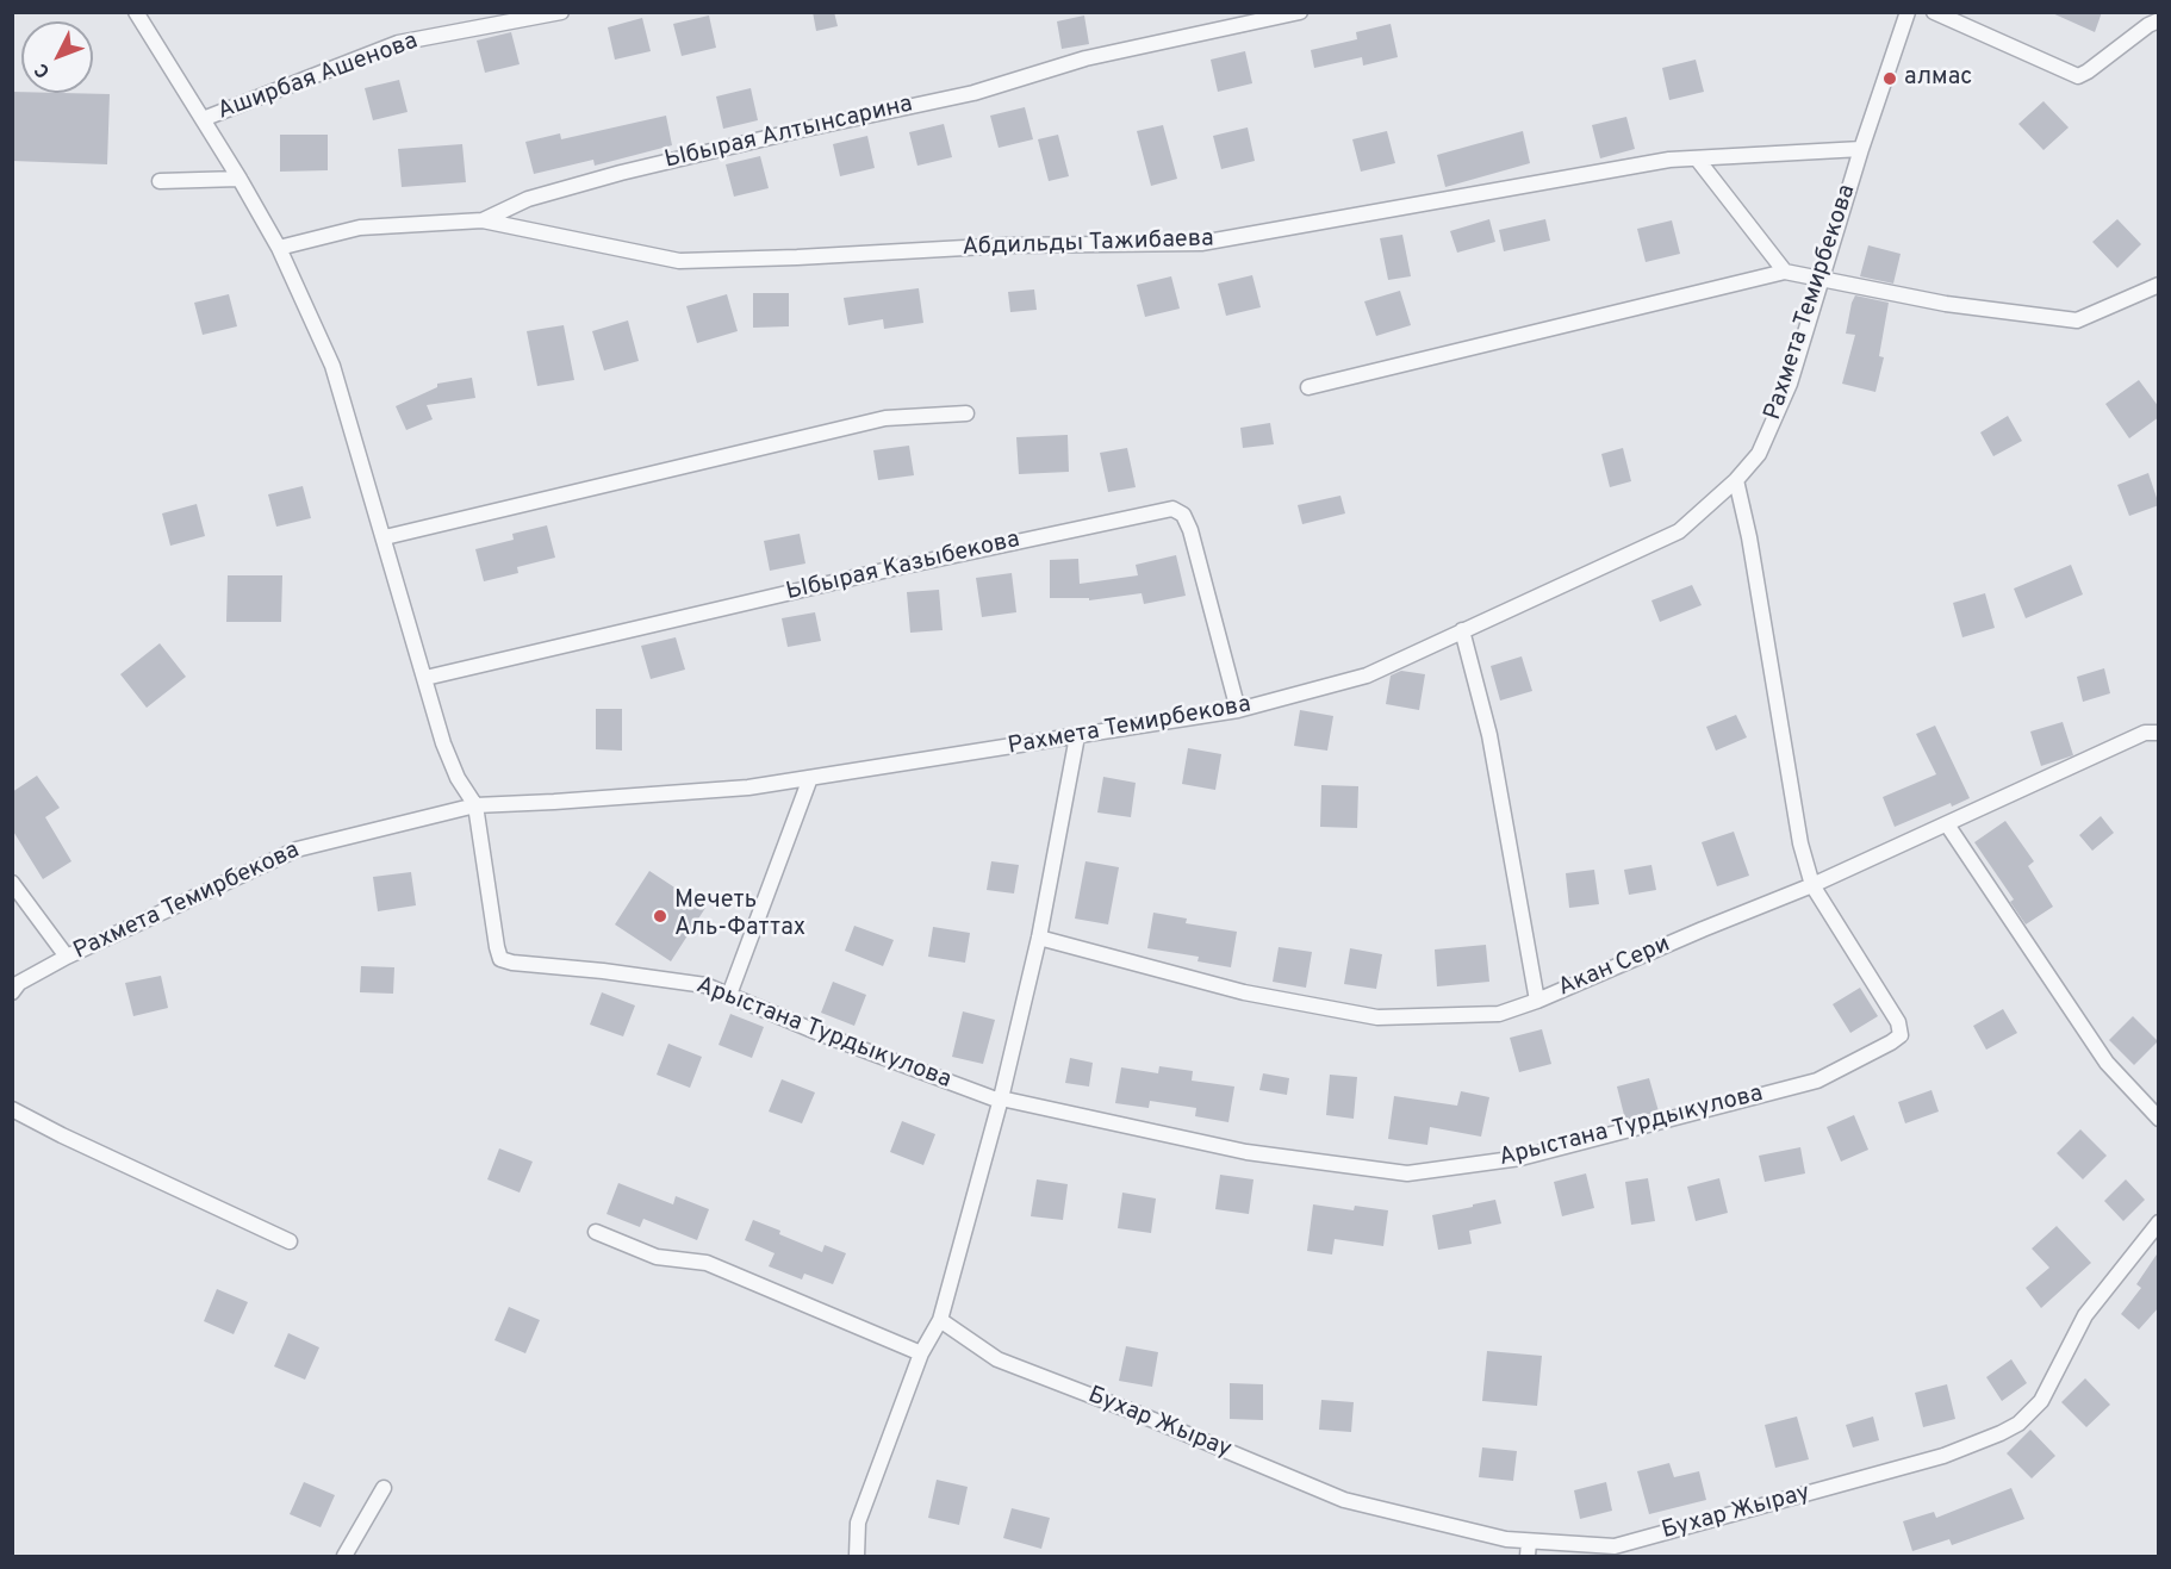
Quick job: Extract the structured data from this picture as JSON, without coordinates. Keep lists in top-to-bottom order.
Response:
{
  "streets": {
    "street": [
      "Аширбая Ашенова",
      "Ыбырая Алтынсарина",
      "Абдильды Тажибаева",
      "Рахмета Темирбекова",
      "Ыбырая Казыбекова",
      "Акан Сери",
      "Арыстана Турдыкулова",
      "Бухар Жырау"
    ]
  },
  "crossings": [
    ["Ыбырая Алтынсарина", "Абдильды Тажибаева"],
    ["Абдильды Тажибаева", "Рахмета Темирбекова"],
    ["Рахмета Темирбекова", "Ыбырая Казыбекова"],
    ["Рахмета Темирбекова", "Арыстана Турдыкулова"],
    ["Акан Сери", "Арыстана Турдыкулова"]
  ],
  "places": ["алмас", "Мечеть Аль-Фаттах"],
  "north": "bottom left"
}
